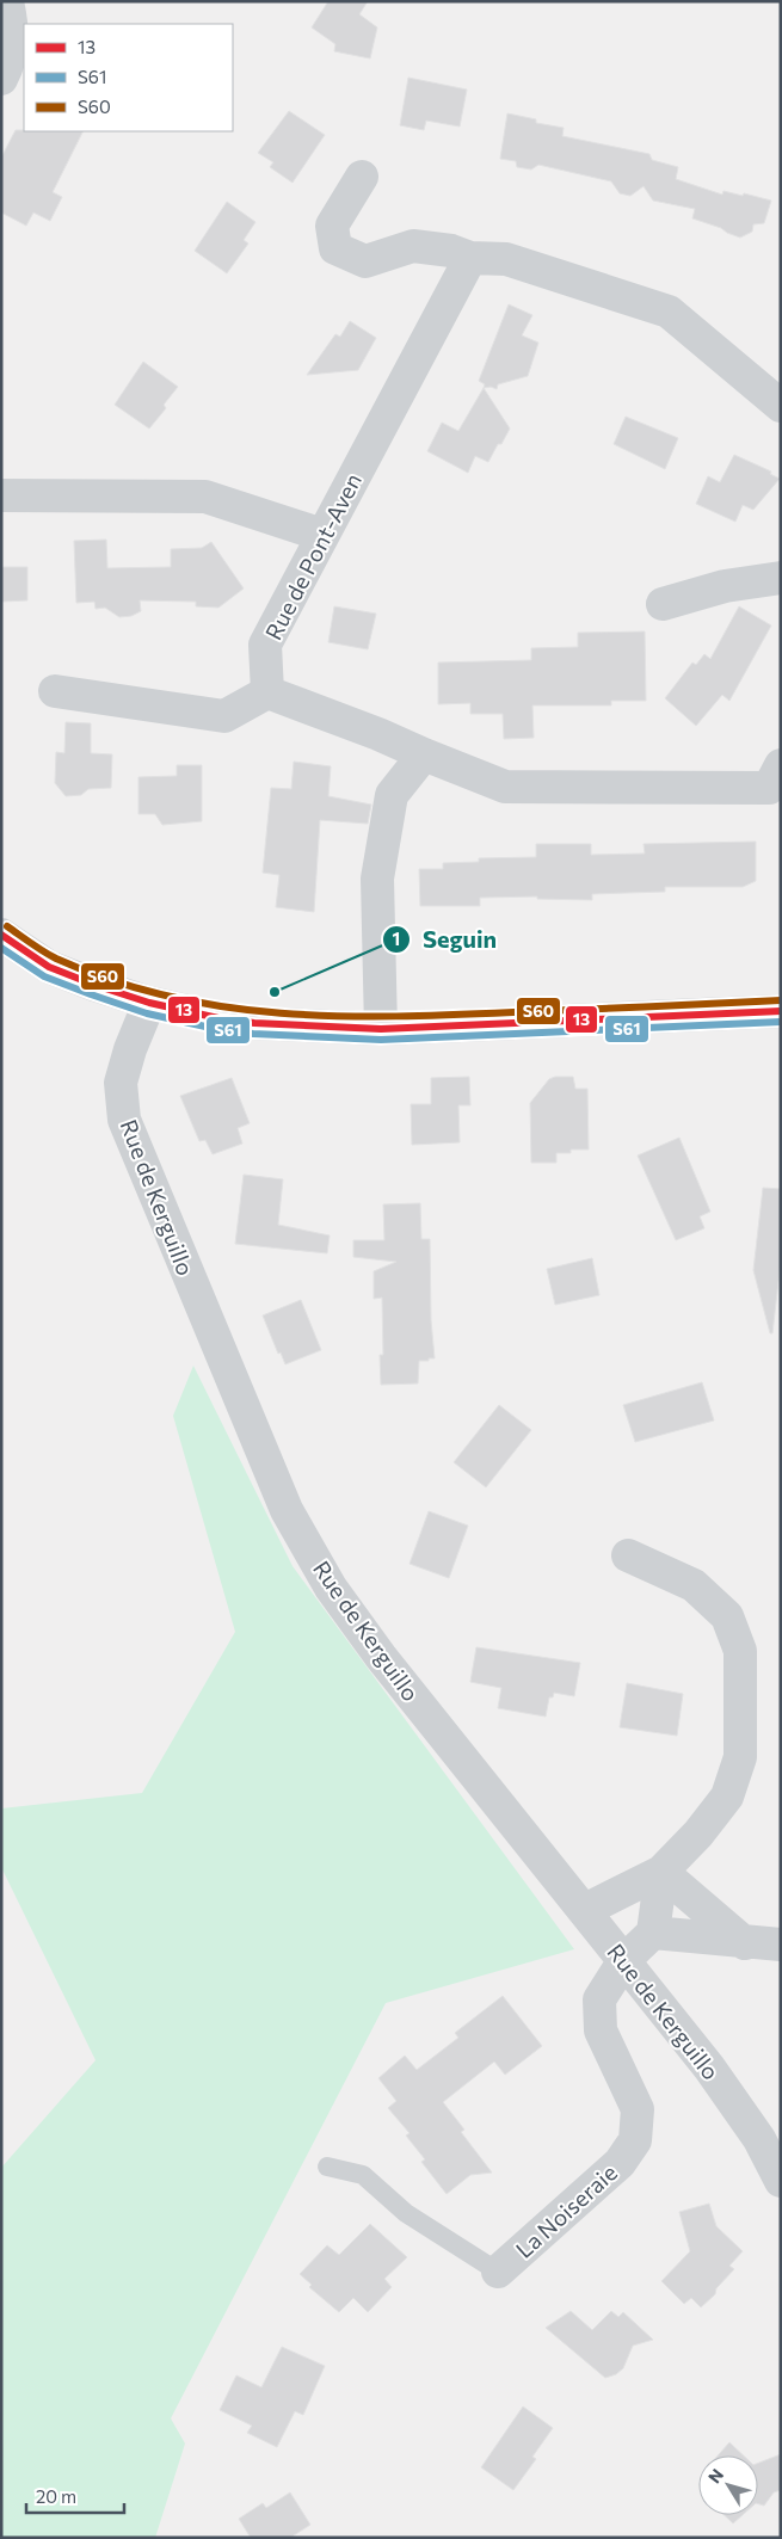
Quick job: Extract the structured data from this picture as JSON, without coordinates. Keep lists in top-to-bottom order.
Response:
{
  "streets": {
    "street": ["Rue de Pont-Aven", "Rue de Kerguillo", "La Noiseraie"]
  },
  "crossings": [
    ["Rue de Kerguillo", "La Noiseraie"]
  ],
  "places": ["Seguin"],
  "lines": ["transit line S60", "transit line 13", "transit line S61"],
  "legend": ["13", "S61", "S60"],
  "scale_bar": "20 m",
  "north": "top left"
}
